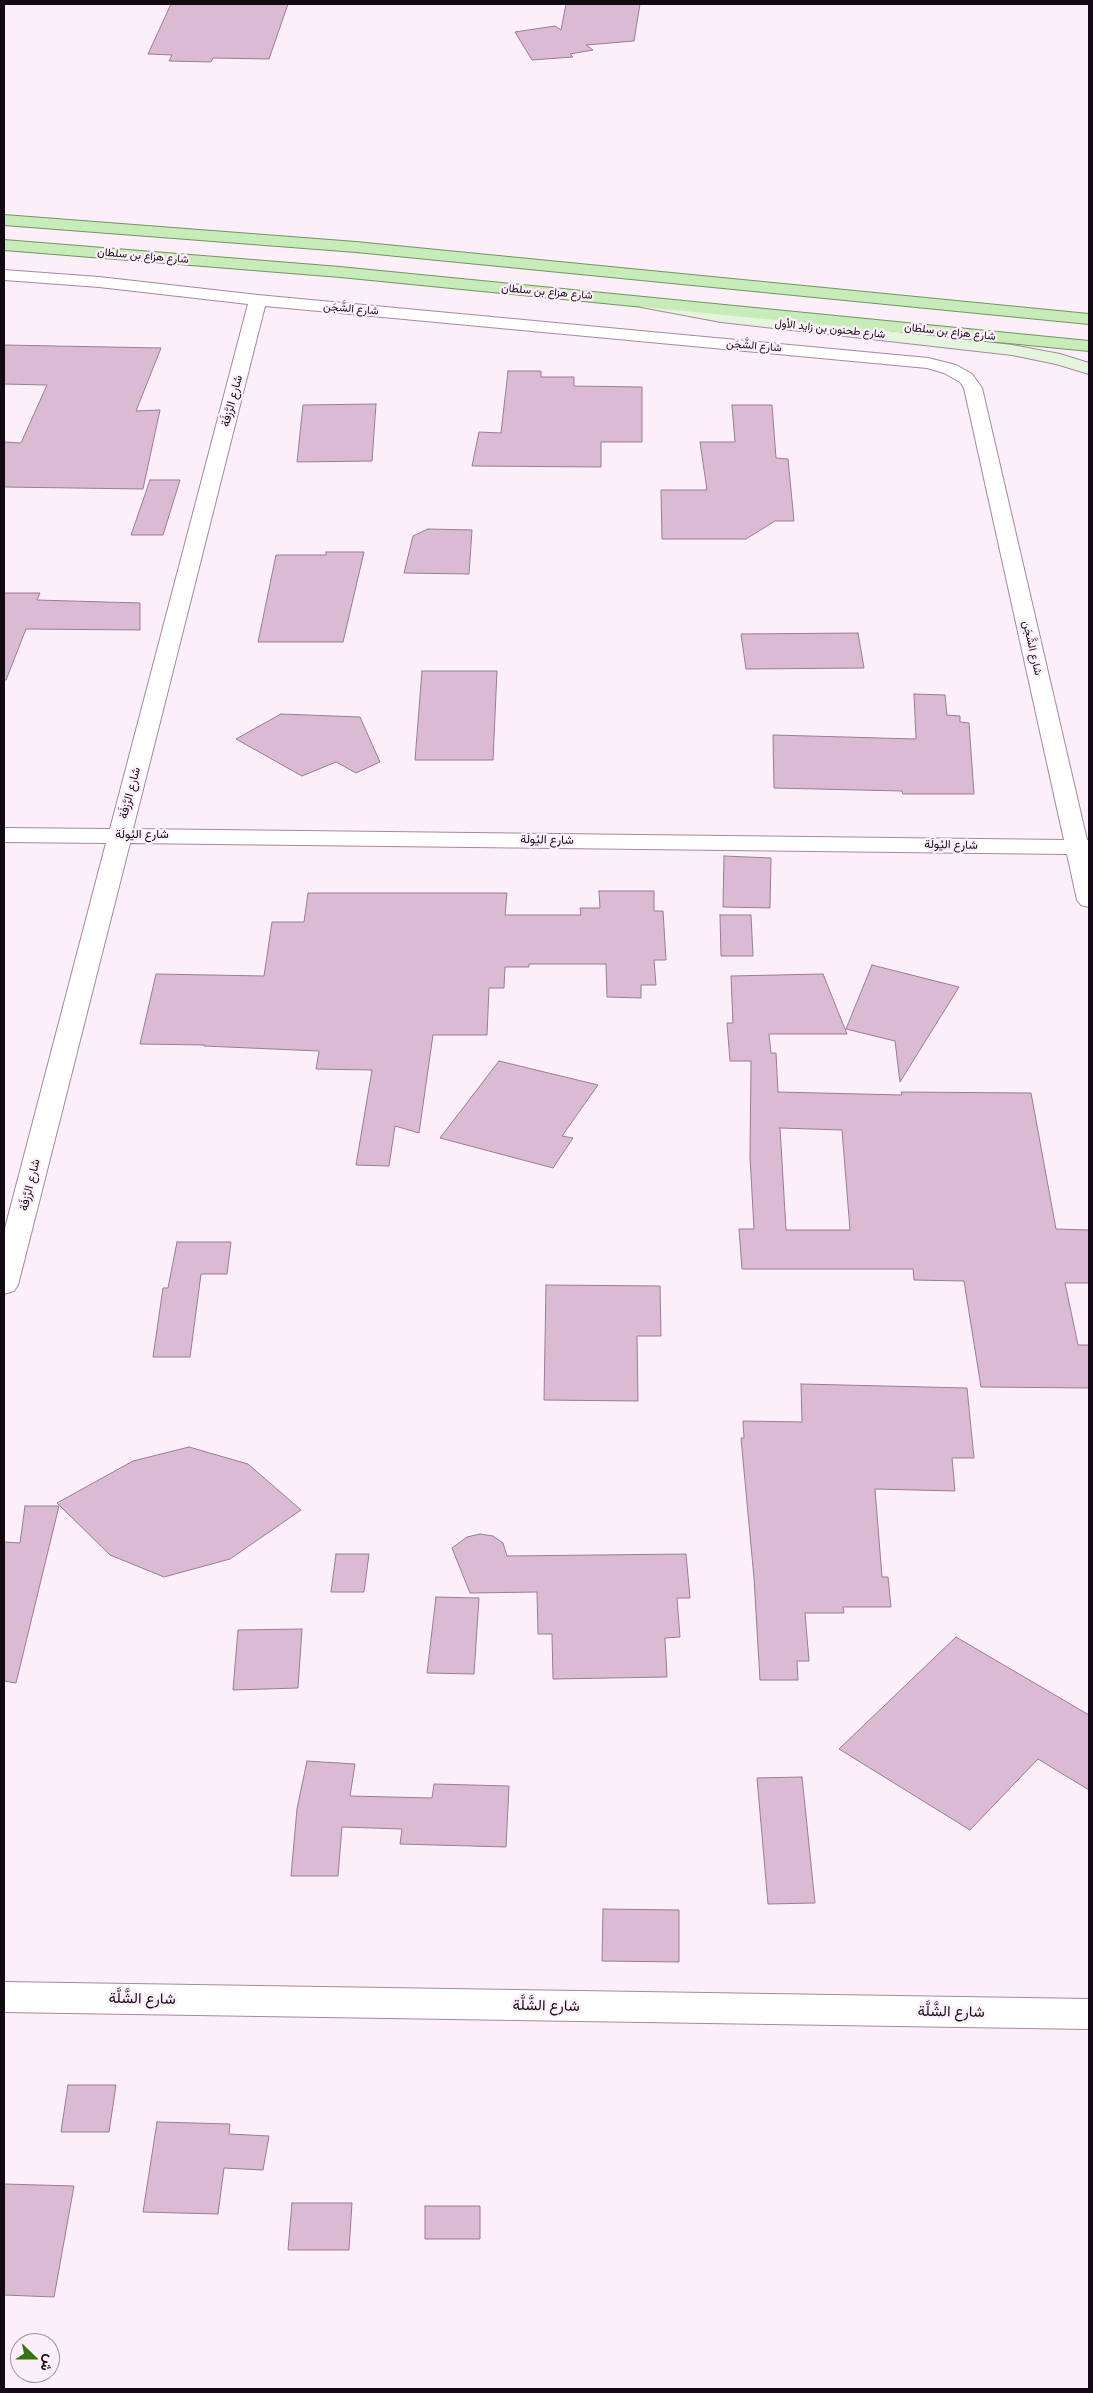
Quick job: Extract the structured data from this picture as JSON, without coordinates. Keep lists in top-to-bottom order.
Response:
{
  "streets": {
    "main road": ["شارع هزاع بن سلطان"],
    "street": [
      "شارع الشَّجَن",
      "شارع طحنون بن زايد الأول",
      "شارع الرَّزفَة",
      "شارع اليُولَة",
      "شارع الشَّلَّة"
    ]
  },
  "crossings": [
    ["شارع هزاع بن سلطان", "شارع طحنون بن زايد الأول"],
    ["شارع الشَّجَن", "شارع الرَّزفَة"],
    ["شارع الشَّجَن", "شارع اليُولَة"],
    ["شارع الرَّزفَة", "شارع اليُولَة"]
  ],
  "north": "right"
}
